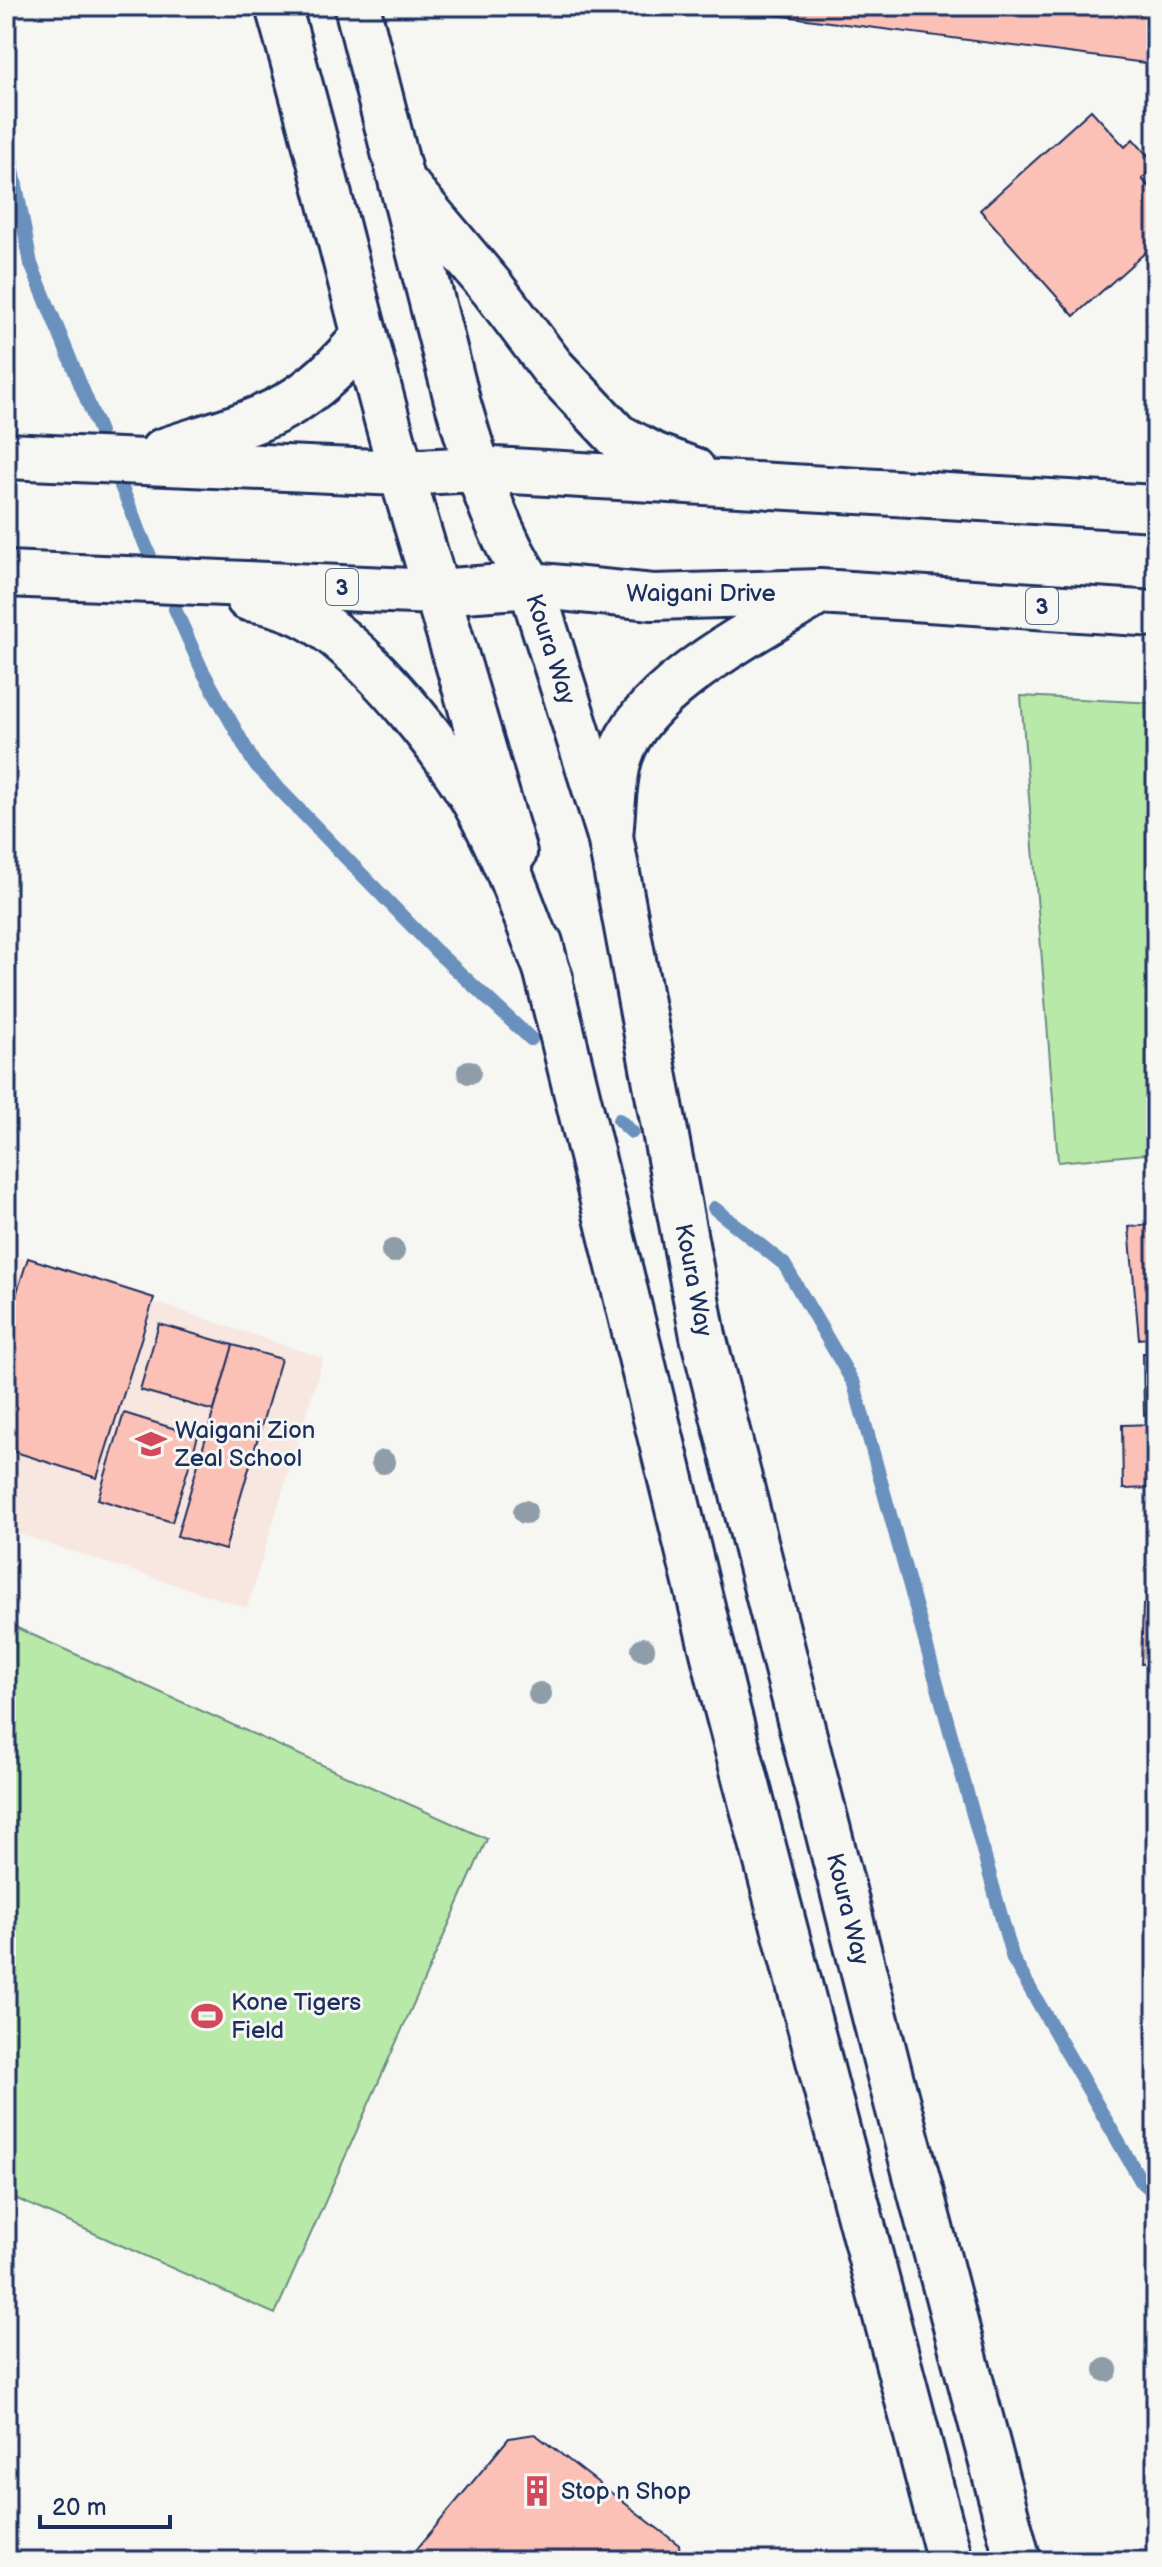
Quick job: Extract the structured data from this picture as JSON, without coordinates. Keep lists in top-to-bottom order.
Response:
{
  "streets": {
    "main road": ["3", "Waigani Drive", "Koura Way"]
  },
  "crossings": [
    ["Waigani Drive", "Koura Way"]
  ],
  "places": {
    "school or university": ["Waigani Zion Zeal School"],
    "sports": ["Kone Tigers Field"],
    "building": ["Stop n Shop"]
  },
  "scale_bar": "20 m"
}
